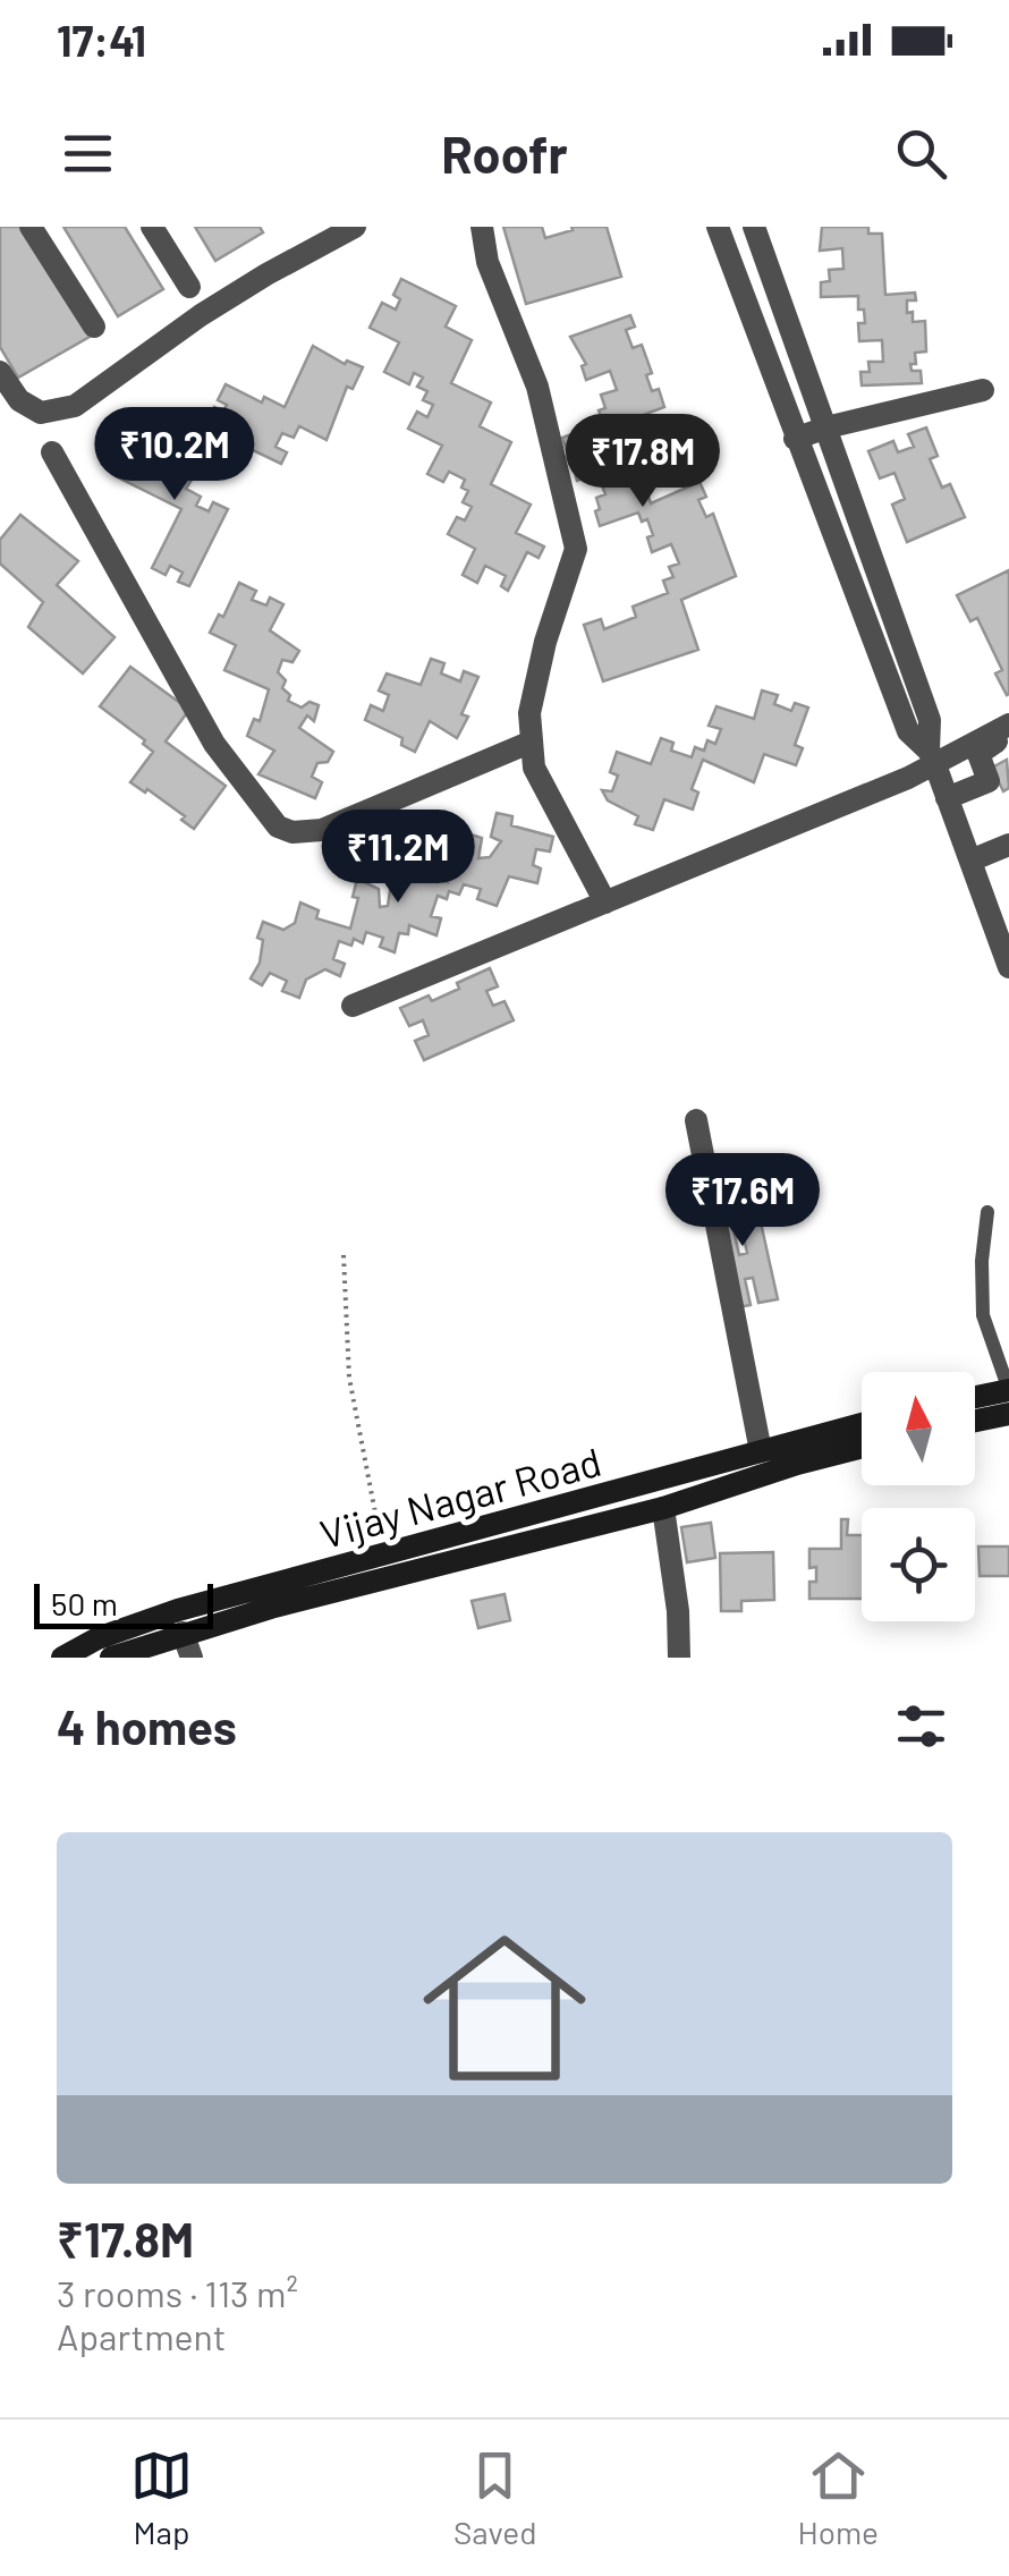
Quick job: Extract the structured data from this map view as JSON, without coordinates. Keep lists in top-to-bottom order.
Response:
{
  "streets": {
    "main road": ["Vijay Nagar Road"]
  },
  "scale_bar": "50 m",
  "north": "top",
  "page": {
    "status": "17:41",
    "header": "Roofr",
    "price": [
      "₹10.2M",
      "₹17.8M",
      "₹11.2M",
      "₹17.6M"
    ],
    "scale": "50 m",
    "heading": "4 homes",
    "list": [
      {
        "name": "₹17.8M",
        "note": "3 rooms · 113 m² · Apartment"
      }
    ],
    "tabs": ["Map", "Saved", "Home"]
  }
}
